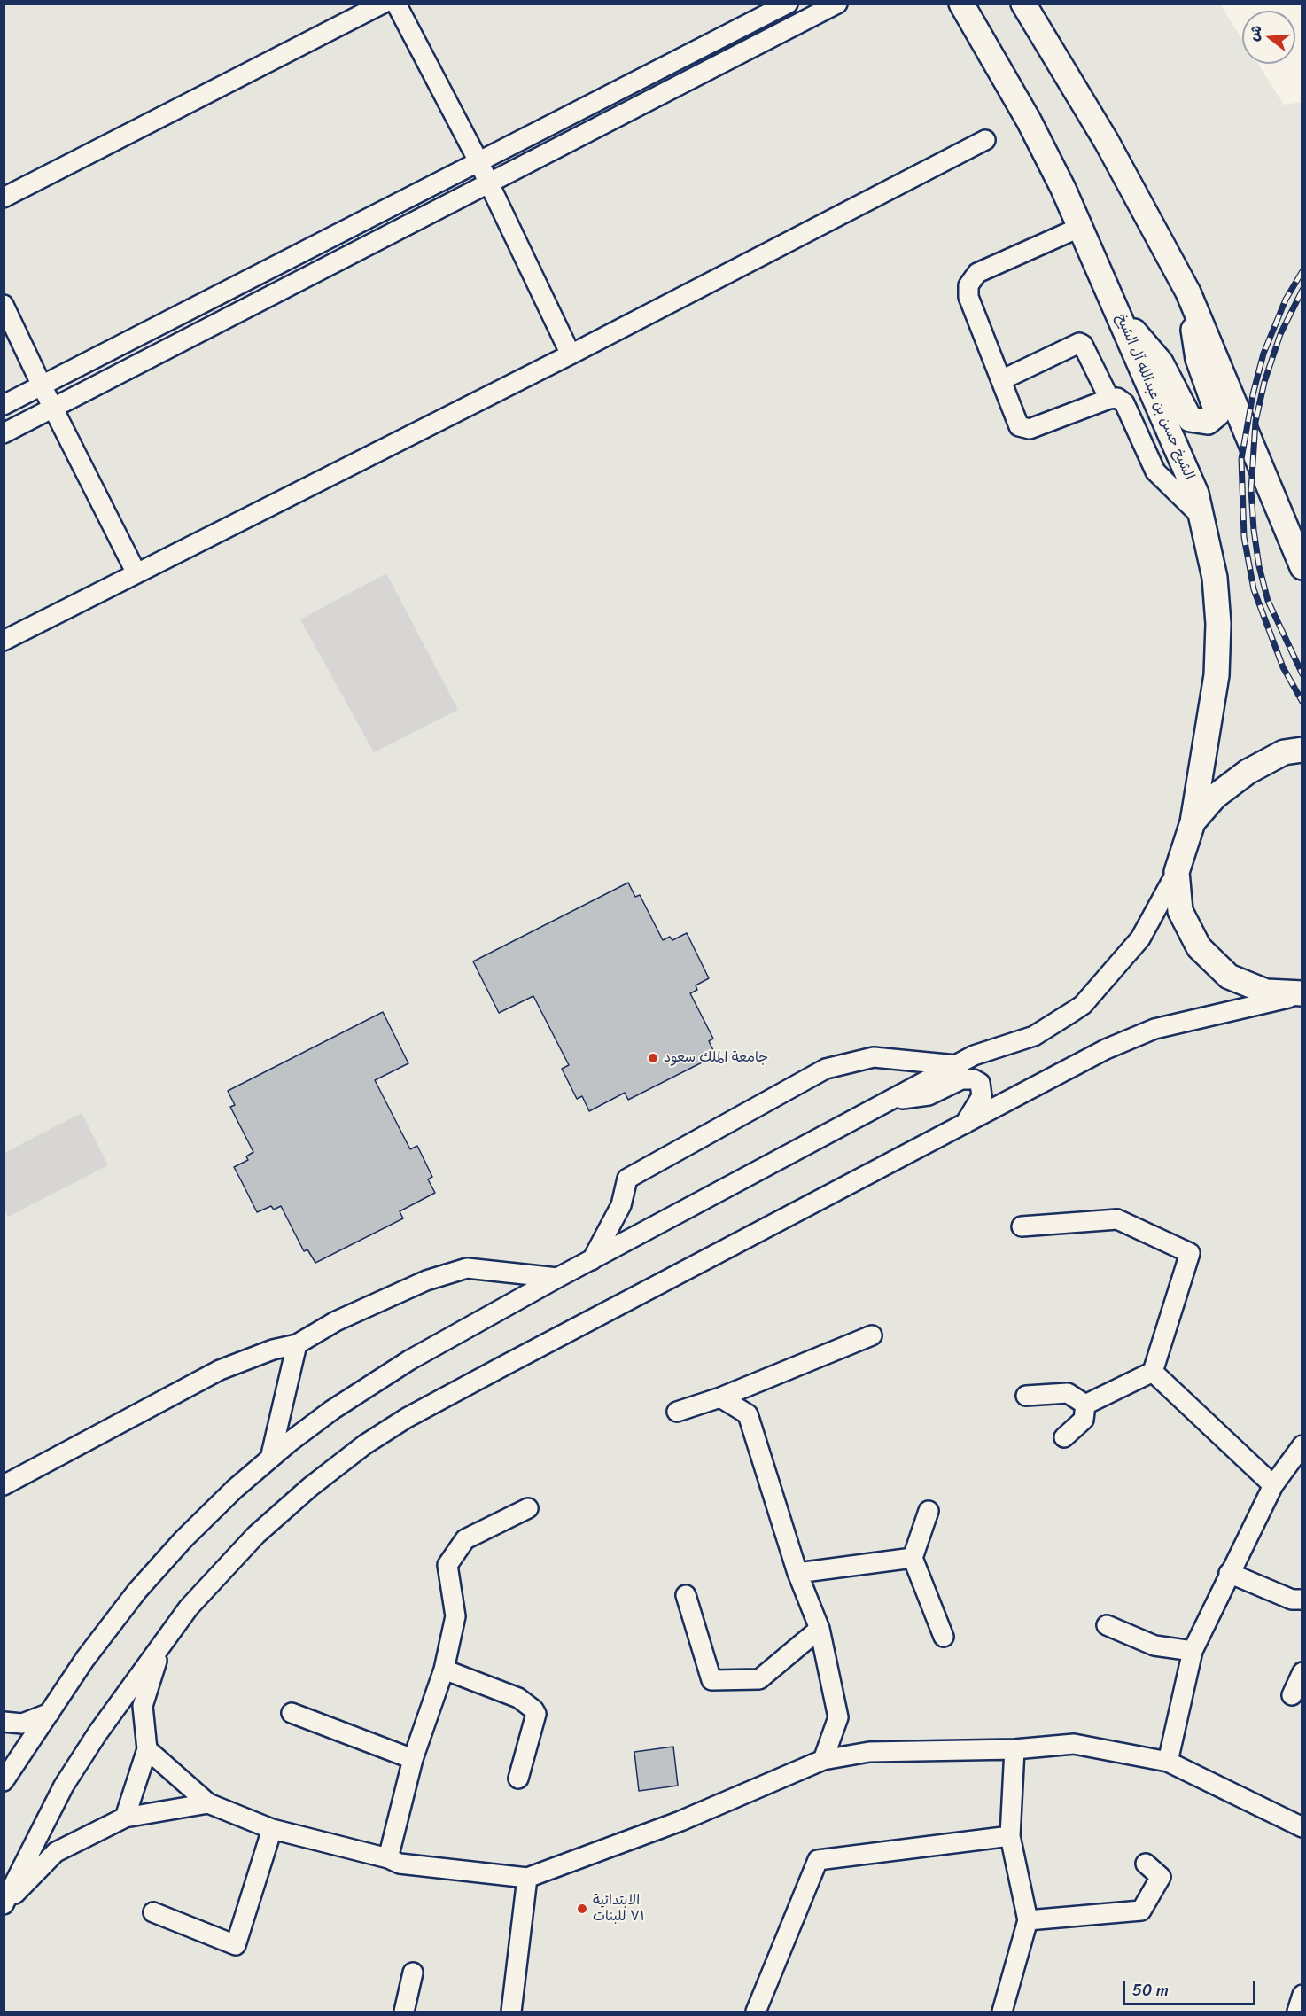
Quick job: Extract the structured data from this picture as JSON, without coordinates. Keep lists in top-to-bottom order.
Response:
{
  "streets": {
    "main road": ["الشيخ حسن بن عبدالله آل الشيخ"]
  },
  "places": ["جامعة الملك سعود", "الابتدائية ٧١ للبنات"],
  "scale_bar": "50 m",
  "north": "left"
}
